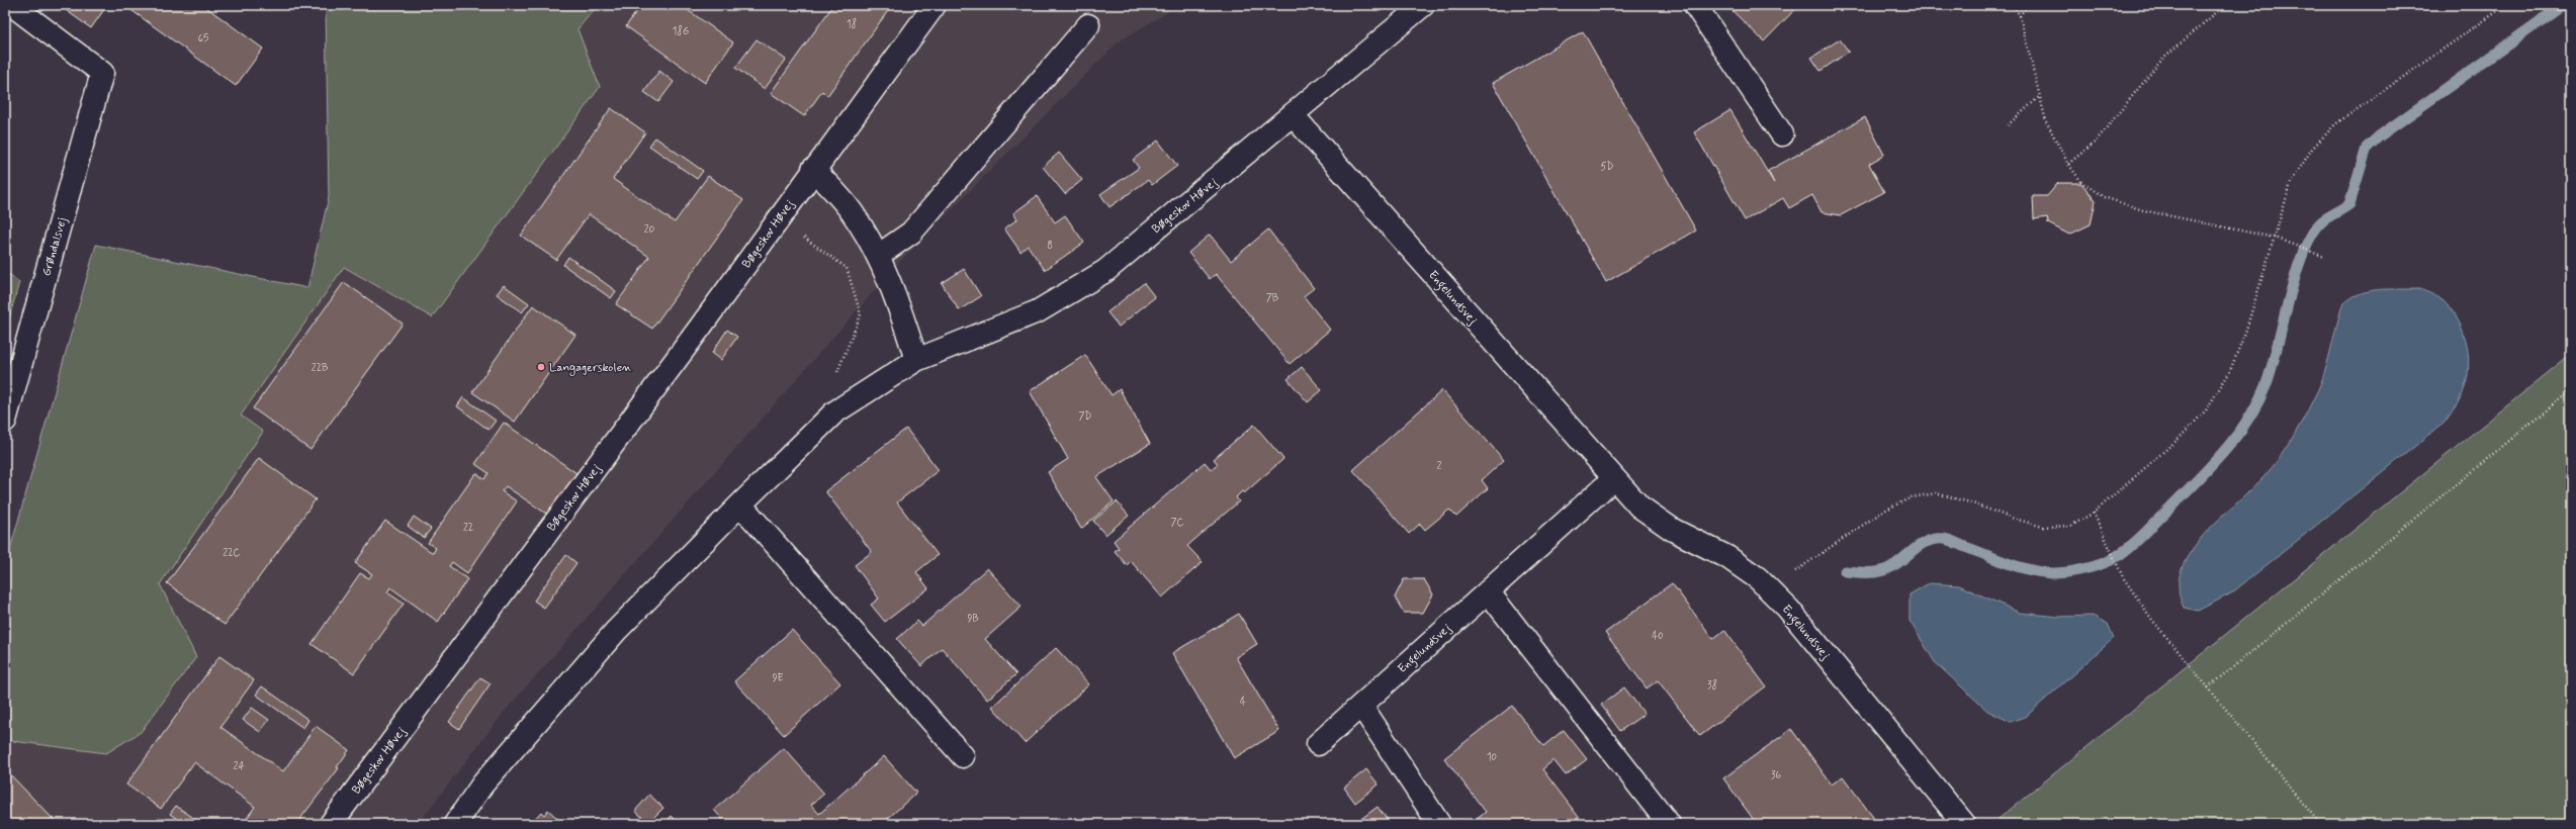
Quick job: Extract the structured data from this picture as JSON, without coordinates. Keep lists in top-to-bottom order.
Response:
{
  "streets": {
    "street": ["Bøgeskov Høvej", "Grøndalsvej", "Engelundsvej"]
  },
  "crossings": [
    ["Bøgeskov Høvej", "Engelundsvej"]
  ],
  "places": ["Langagerskolen"],
  "house_numbers": [
    "18",
    "18G",
    "65",
    "5D",
    "20",
    "8",
    "7B",
    "22B",
    "7D",
    "2",
    "7C",
    "22",
    "22C",
    "9B",
    "40",
    "9E",
    "38",
    "4",
    "10",
    "24",
    "36"
  ]
}
